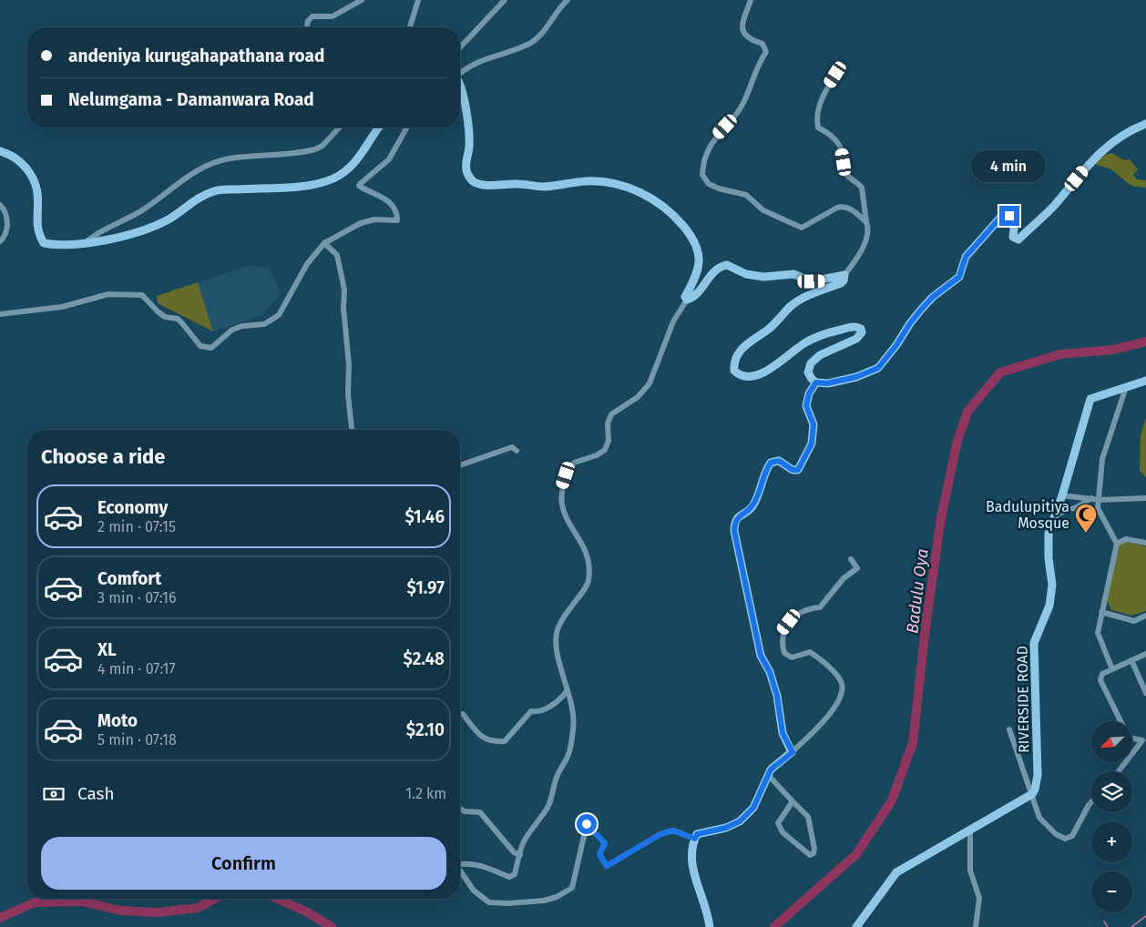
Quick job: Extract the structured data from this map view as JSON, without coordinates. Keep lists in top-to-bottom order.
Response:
{
  "streets": {
    "street": ["RIVERSIDE ROAD"]
  },
  "water": ["Badulu Oya"],
  "places": {
    "mosque": ["Badulupitiya Mosque"]
  },
  "north": "bottom left",
  "page": {
    "banner": ["andeniya kurugahapathana road", "Nelumgama - Damanwara Road"],
    "bubble": "4 min",
    "heading": "Choose a ride",
    "list": [
      {
        "name": "Economy",
        "note": "2 min · 07:15",
        "value": "$1.46"
      },
      {
        "name": "Comfort",
        "note": "3 min · 07:16",
        "value": "$1.97"
      },
      {
        "name": "XL",
        "note": "4 min · 07:17",
        "value": "$2.48"
      },
      {
        "name": "Moto",
        "note": "5 min · 07:18",
        "value": "$2.10"
      }
    ],
    "map_buttons": ["+", "−"],
    "pay": ["Cash", "1.2 km"],
    "buttons": "Confirm"
  }
}
